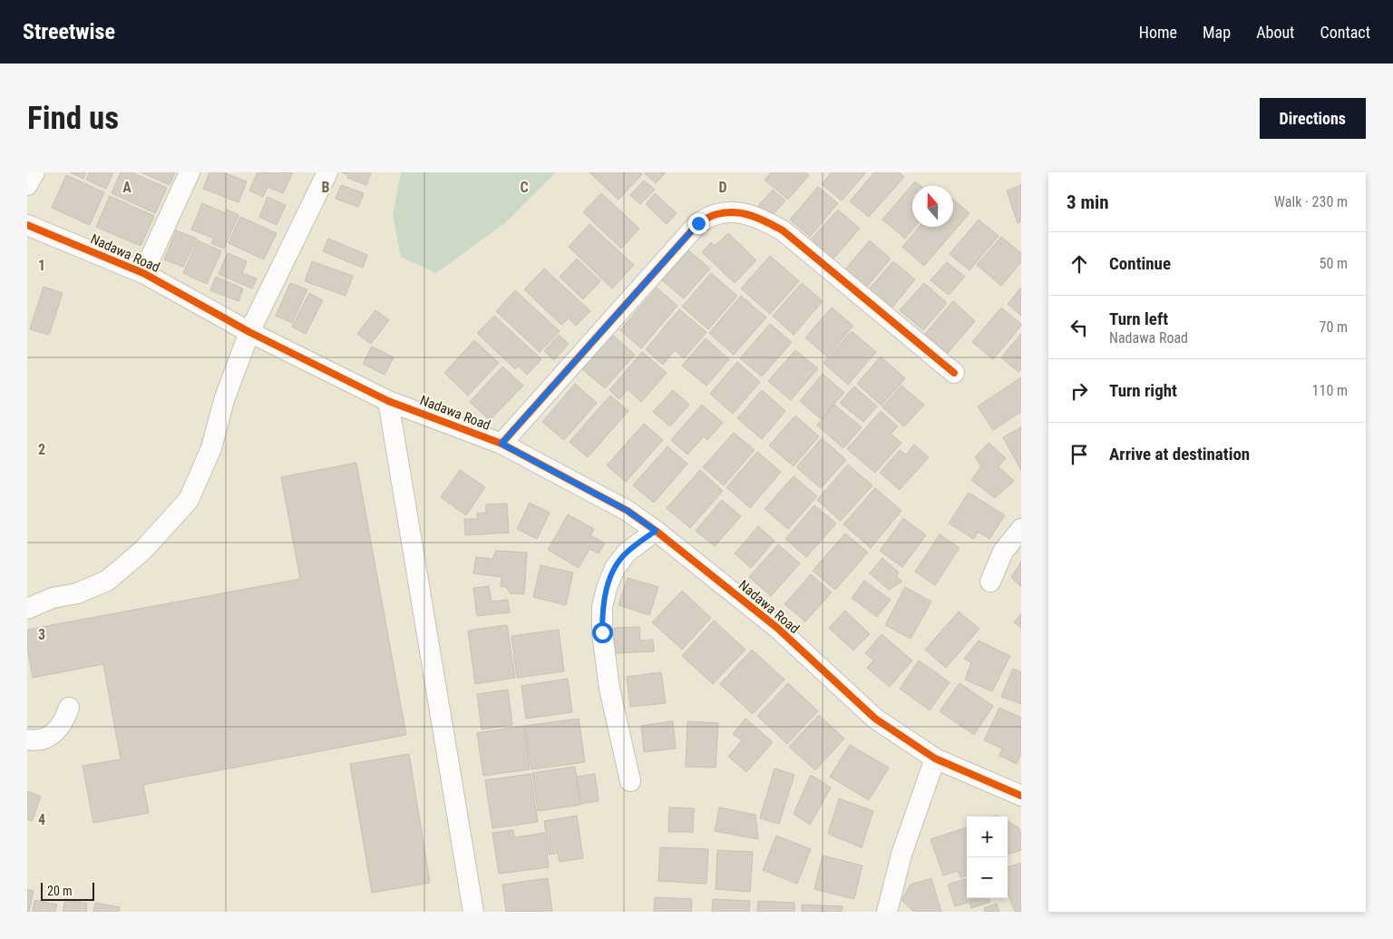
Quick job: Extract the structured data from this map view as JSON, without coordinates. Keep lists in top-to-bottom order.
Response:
{
  "streets": {
    "street": ["Nadawa Road"]
  },
  "scale_bar": "20 m",
  "north": "top",
  "page": {
    "header": "Streetwise",
    "nav": [
      "Home",
      "Map",
      "About",
      "Contact"
    ],
    "buttons": "Directions",
    "title": "Find us",
    "heading": ["3 min", "Walk · 230 m"],
    "list": [
      ["Continue", "50 m"],
      ["Turn left", "Nadawa Road", "70 m"],
      ["Turn right", "110 m"],
      "Arrive at destination"
    ],
    "map_buttons": ["+", "−"],
    "scale": "20 m"
  },
  "grid": {
    "columns": [
      "A",
      "B",
      "C",
      "D"
    ],
    "rows": [
      "1",
      "2",
      "3",
      "4"
    ]
  }
}
